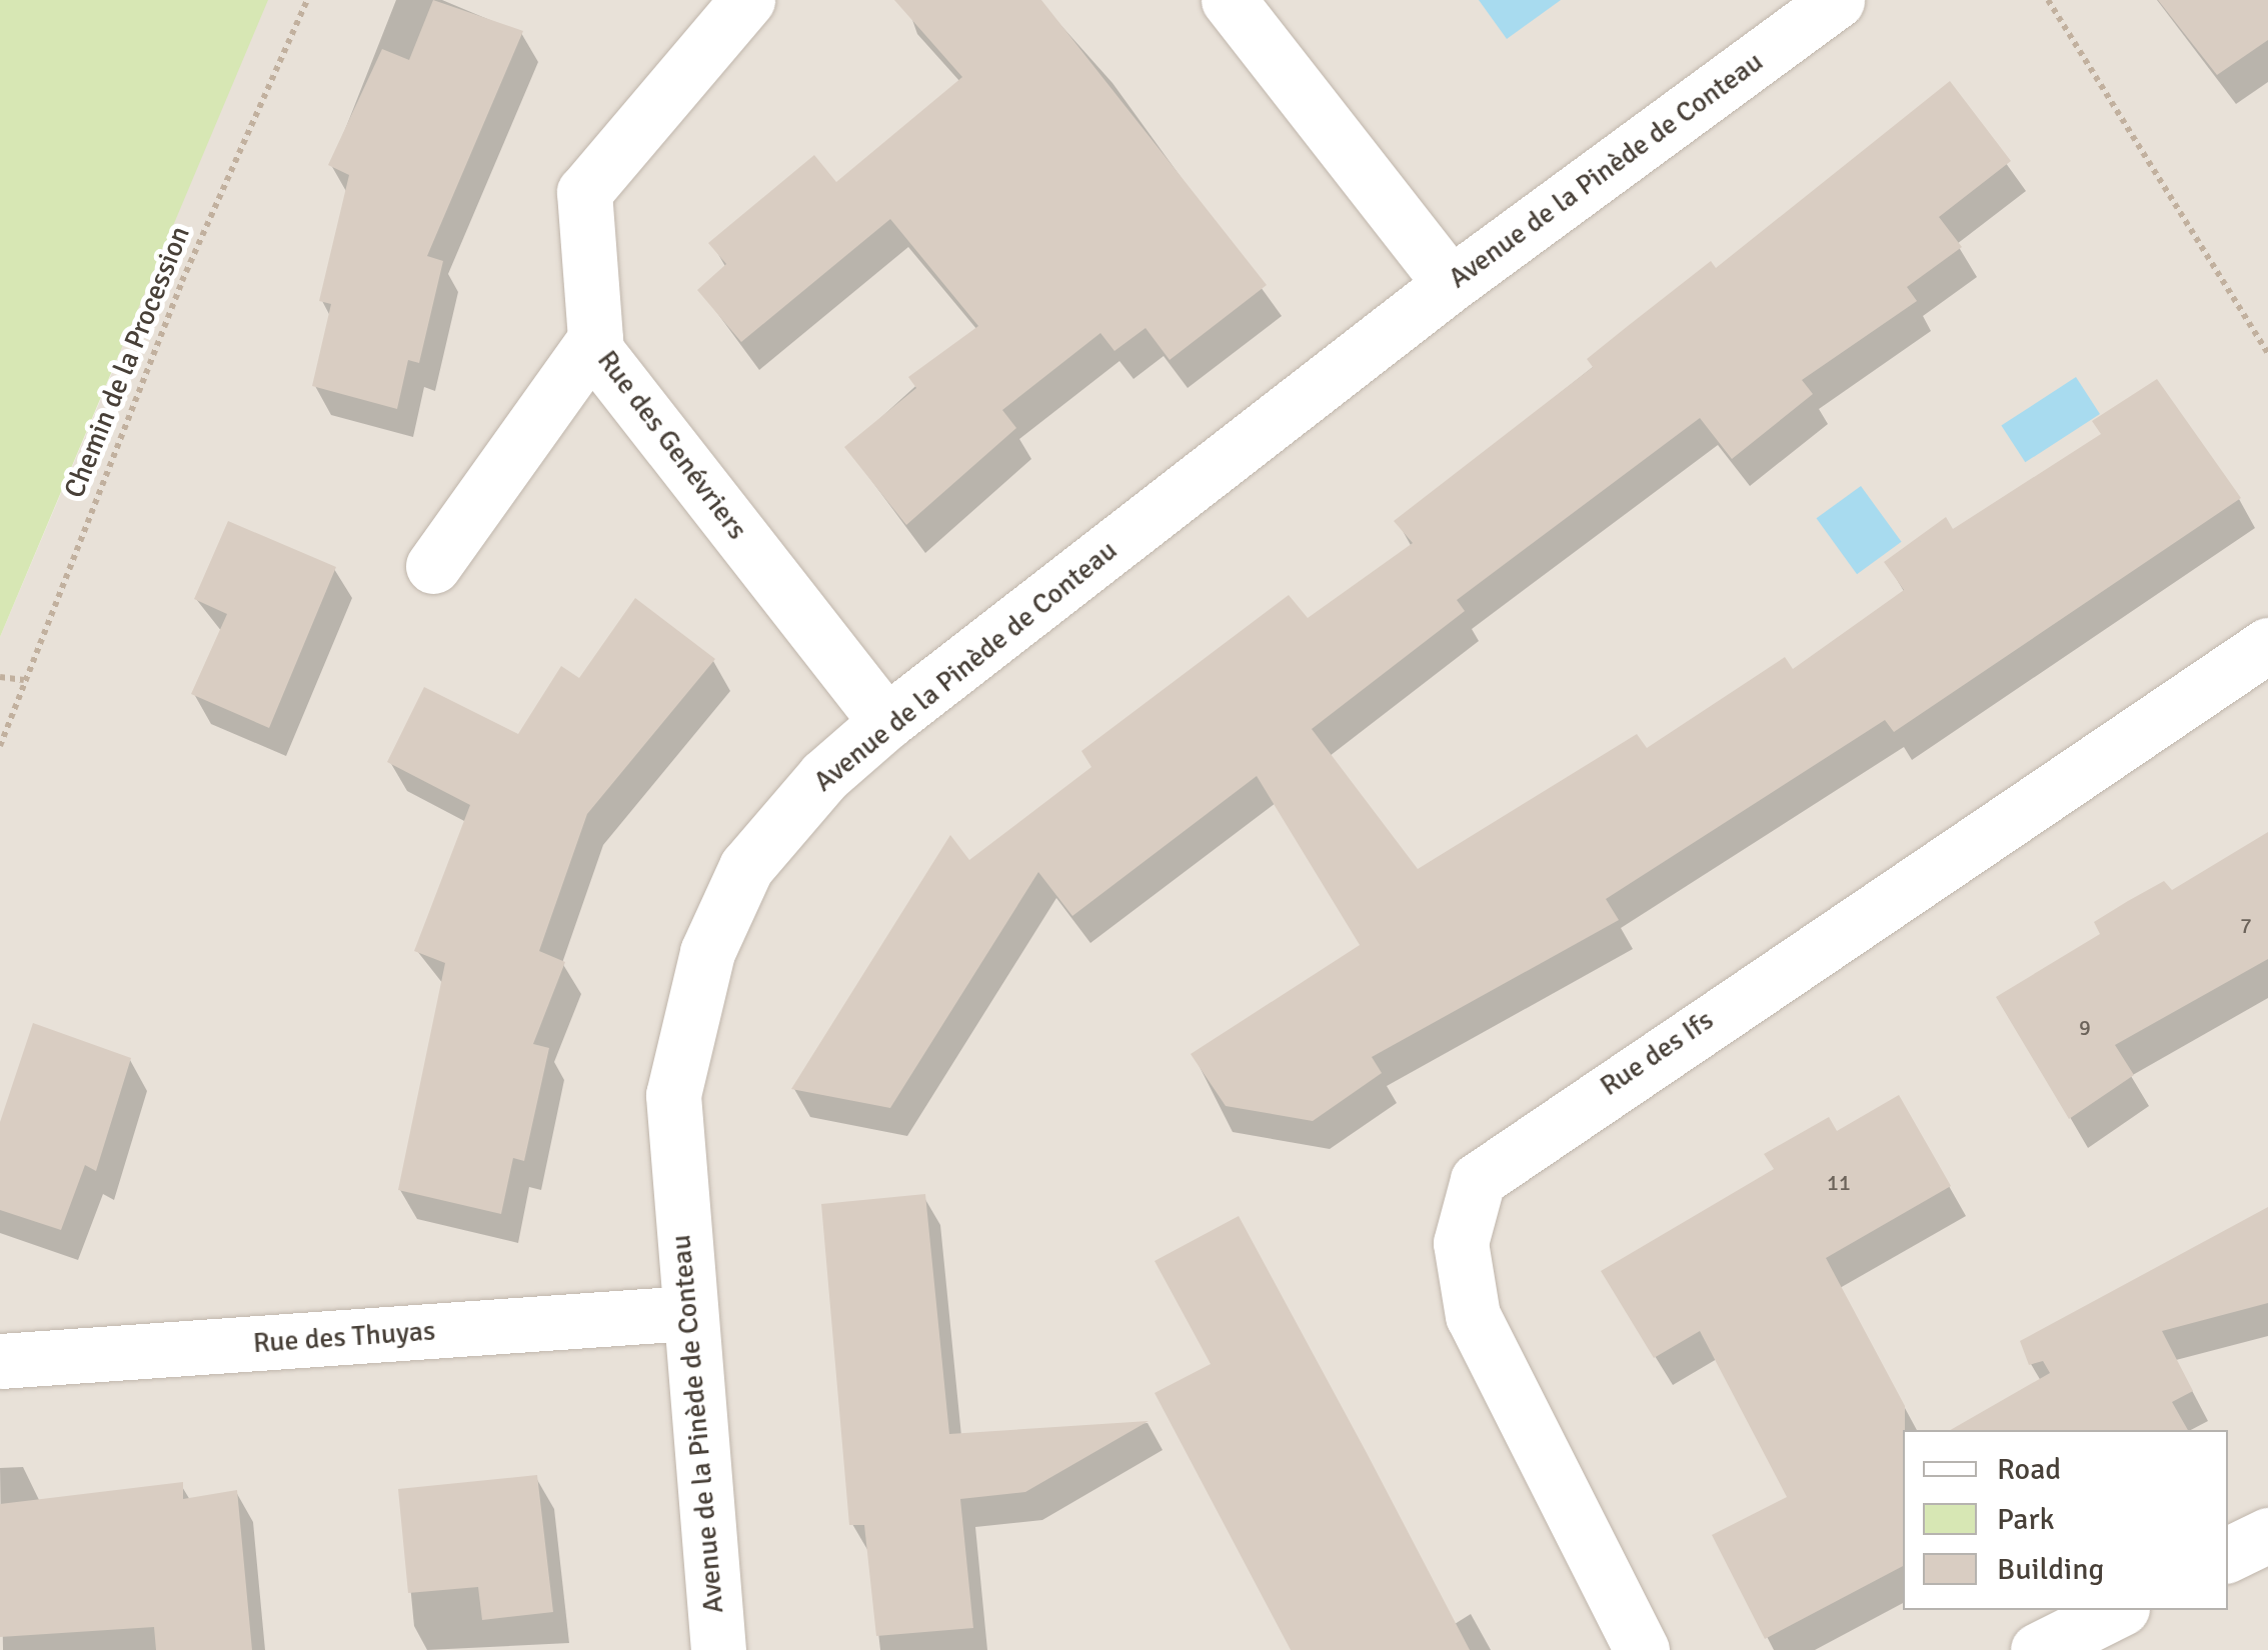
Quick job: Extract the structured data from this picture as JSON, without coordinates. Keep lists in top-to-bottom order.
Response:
{
  "streets": {
    "street": [
      "Avenue de la Pinède de Conteau",
      "Rue des Genévriers",
      "Rue des Ifs",
      "Rue des Thuyas"
    ],
    "path": ["Chemin de la Procession"]
  },
  "crossings": [
    ["Avenue de la Pinède de Conteau", "Rue des Genévriers"],
    ["Avenue de la Pinède de Conteau", "Rue des Thuyas"]
  ],
  "house_numbers": ["7", "9", "11"],
  "legend": ["Road", "Park", "Building"]
}
